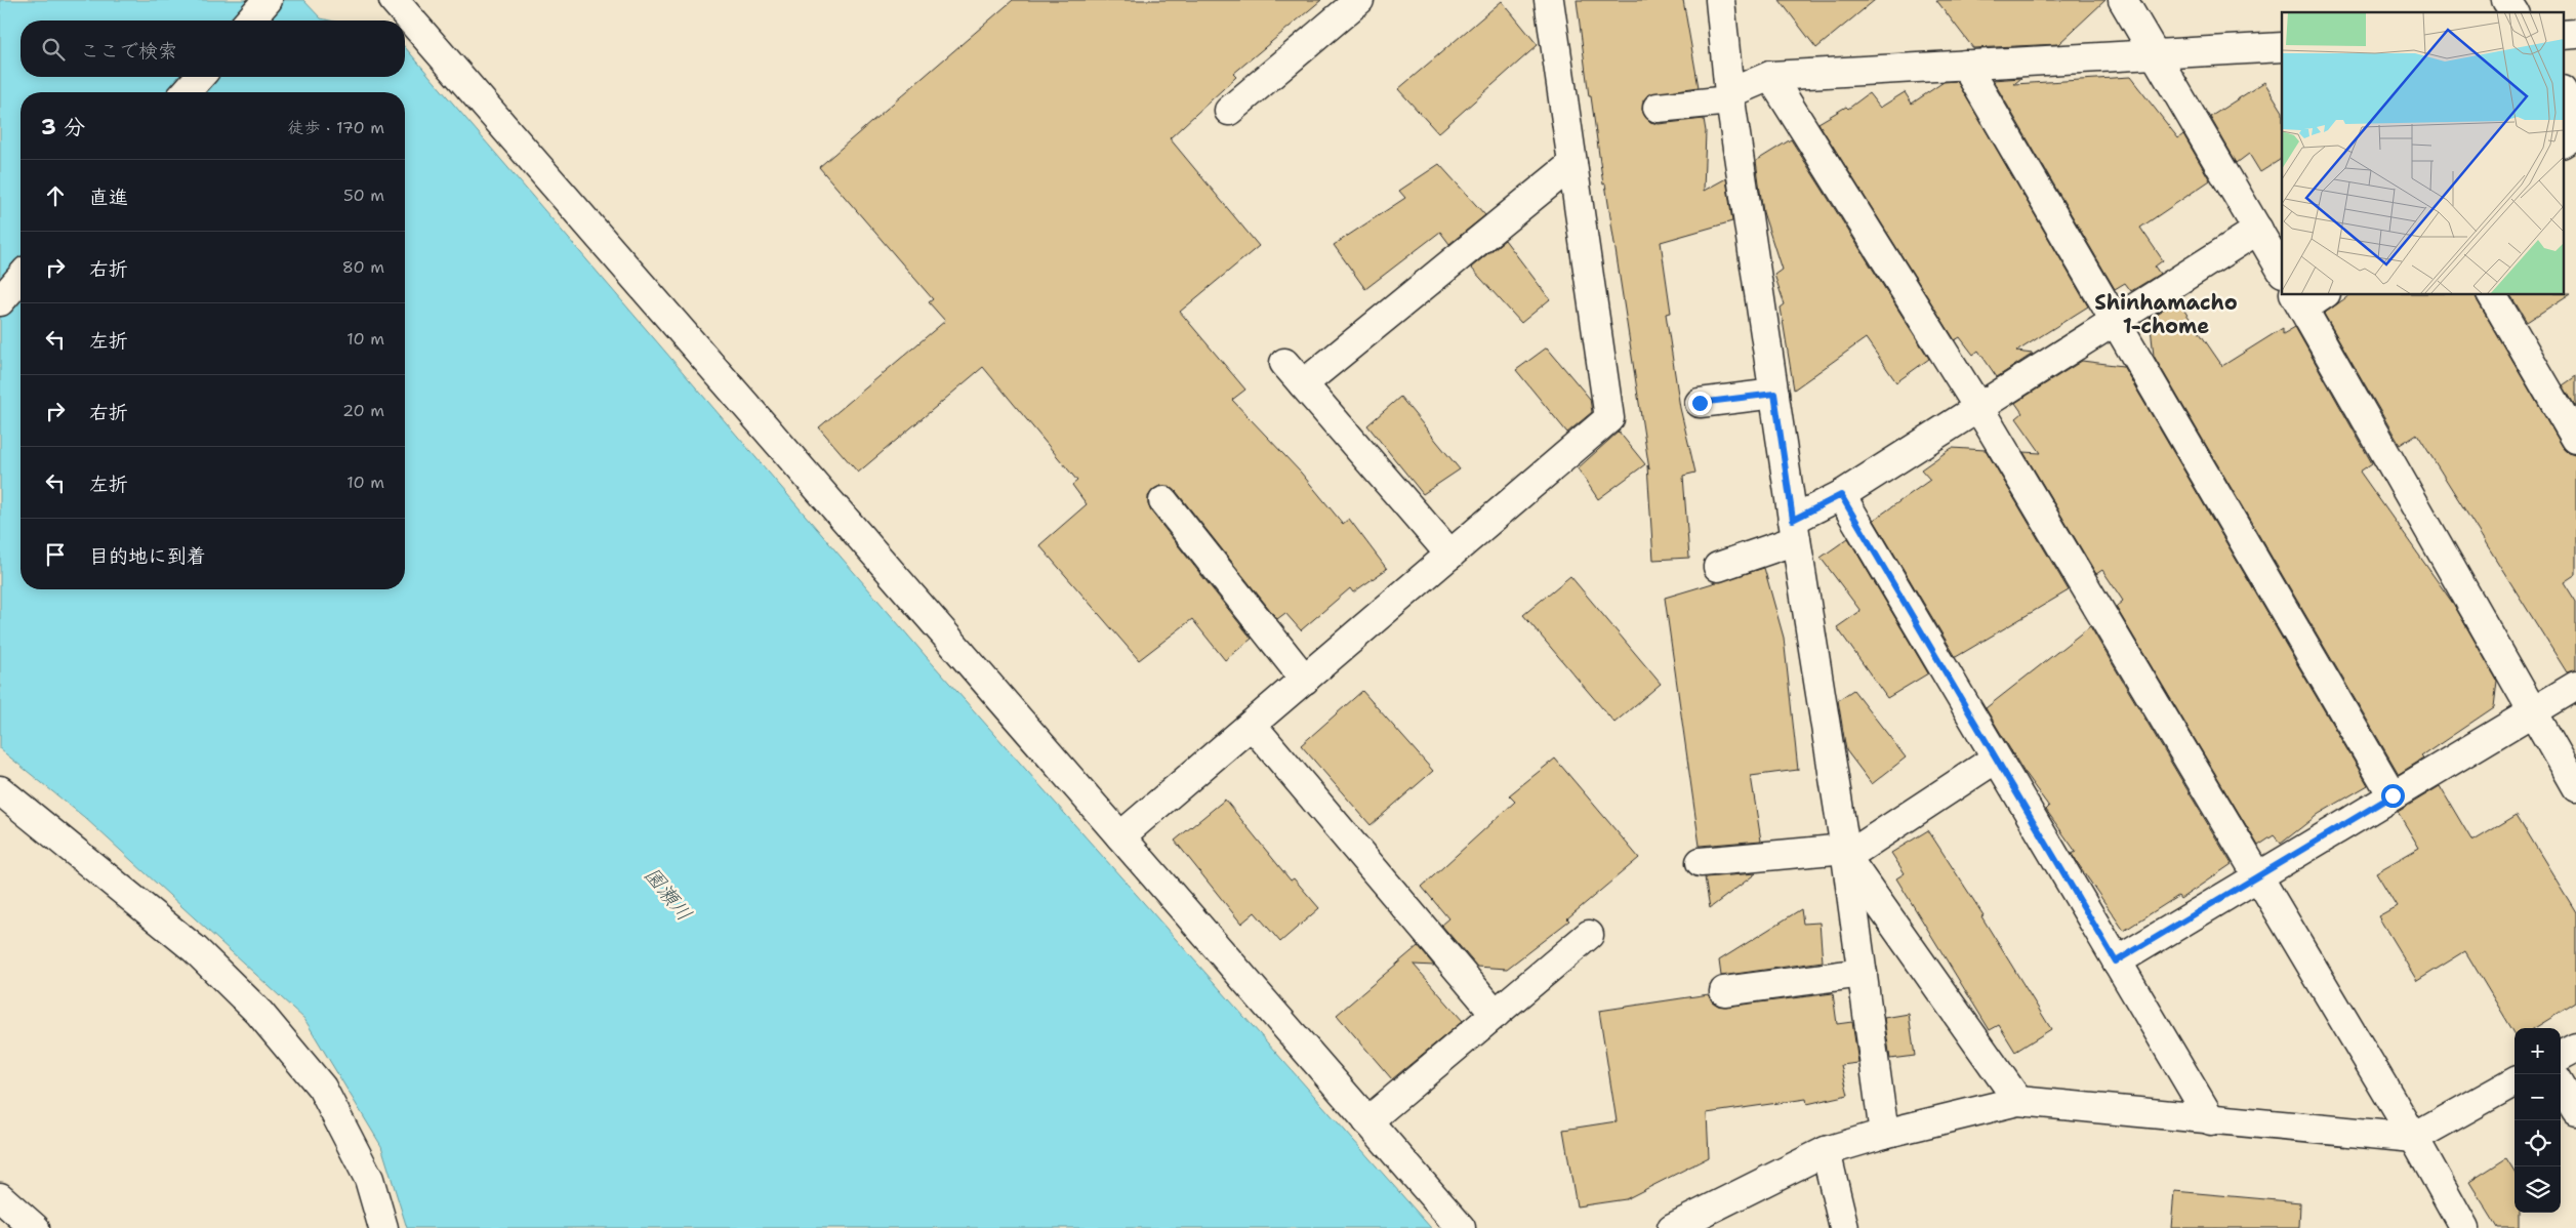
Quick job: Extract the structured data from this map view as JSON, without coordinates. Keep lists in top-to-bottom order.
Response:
{
  "districts": ["Shinhamacho 1-chome"],
  "water": ["園瀬川"],
  "page": {
    "search": "ここで検索",
    "heading": ["3 分", "徒歩 · 170 m"],
    "list": [
      ["直進", "50 m"],
      ["右折", "80 m"],
      ["左折", "10 m"],
      ["右折", "20 m"],
      ["左折", "10 m"],
      "目的地に到着"
    ],
    "map_buttons": ["+", "−"]
  }
}
